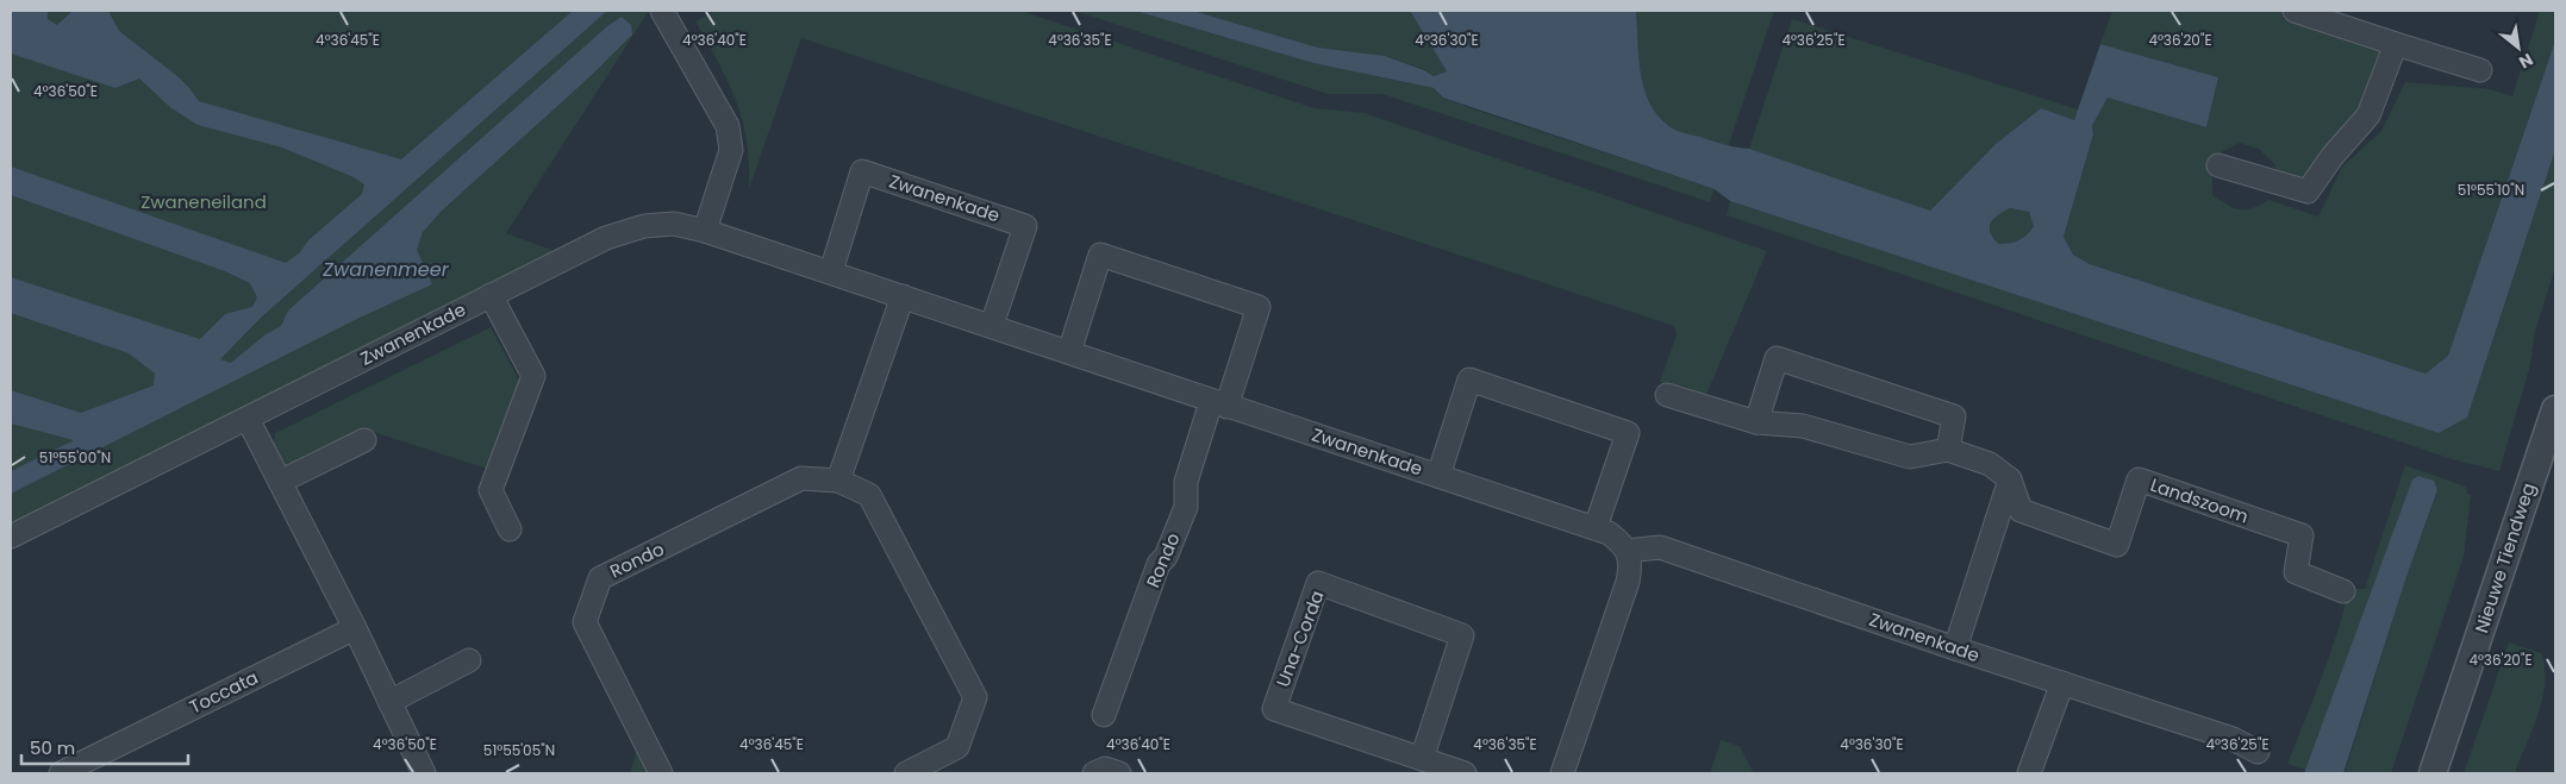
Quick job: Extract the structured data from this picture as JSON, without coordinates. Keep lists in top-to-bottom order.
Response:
{
  "streets": {
    "street": [
      "Zwanenkade",
      "Landszoom",
      "Nieuwe Tiendweg",
      "Rondo",
      "Una-Corda",
      "Toccata"
    ]
  },
  "crossings": [
    ["Zwanenkade", "Rondo"]
  ],
  "water": ["Zwanenmeer"],
  "parks": ["Zwaneneiland"],
  "scale_bar": "50 m",
  "north": "bottom right",
  "coordinates": [
    "4°36'45\"E",
    "4°36'30\"E",
    "4°36'25\"E",
    "4°36'40\"E",
    "4°36'35\"E",
    "4°36'20\"E",
    "4°36'50\"E",
    "51°55'10\"N",
    "51°55'00\"N",
    "51°55'05\"N"
  ]
}
